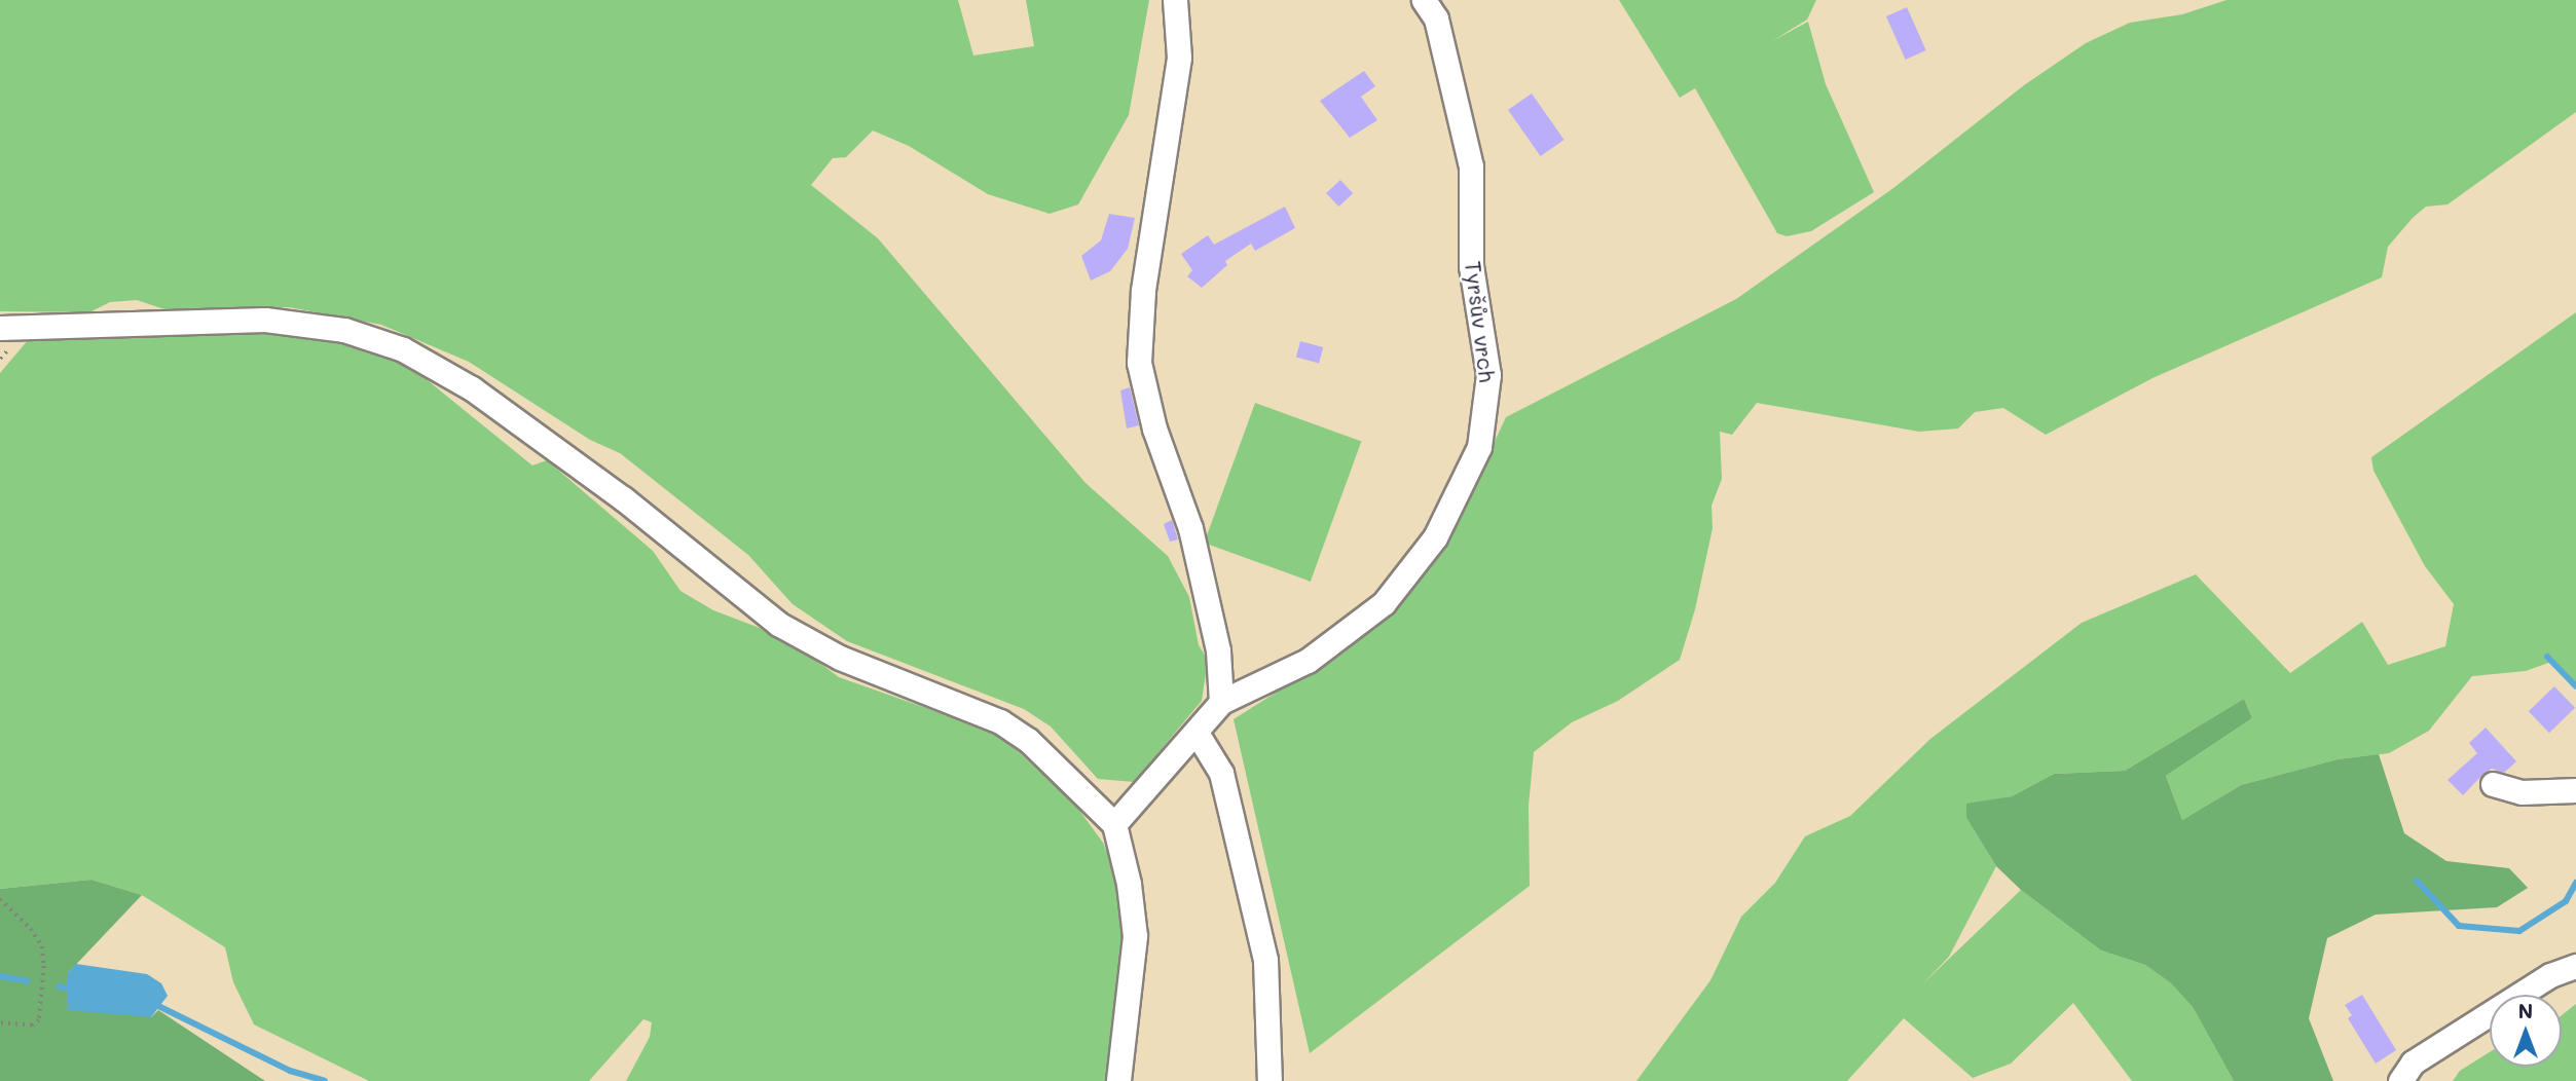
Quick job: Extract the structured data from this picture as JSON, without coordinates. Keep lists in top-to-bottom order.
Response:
{
  "streets": {
    "street": ["Tyršův vrch"]
  },
  "north": "top"
}
